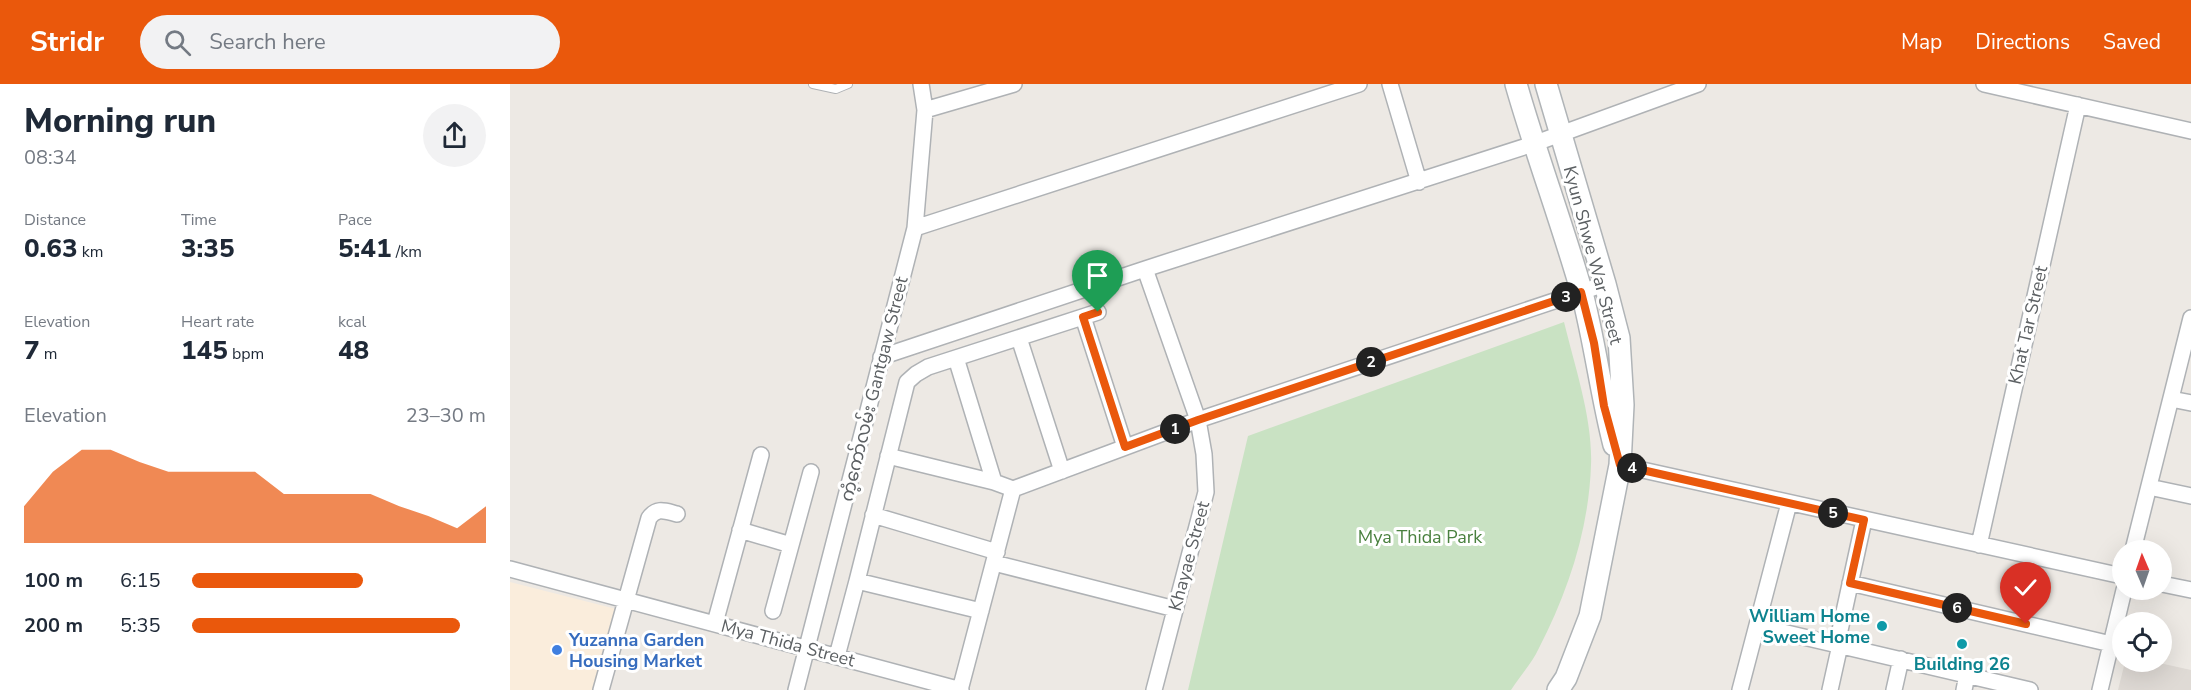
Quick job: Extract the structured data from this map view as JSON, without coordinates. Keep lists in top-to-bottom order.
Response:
{
  "streets": {
    "street": [
      "Kyun Shwe War Street",
      "Khat Tar Street",
      "ကံ့ကော်လမ်း Gantgaw Street",
      "Khayae Street",
      "Mya Thida Street"
    ]
  },
  "crossings": [
    ["ကံ့ကော်လမ်း Gantgaw Street", "Mya Thida Street"]
  ],
  "parks": ["Mya Thida Park"],
  "places": ["William Home Sweet Home", "Building 26", "Yuzanna Garden Housing Market"],
  "north": "top",
  "page": {
    "header": "Stridr",
    "search": "Search here",
    "nav": ["Map", "Directions", "Saved"],
    "heading": ["Morning run", "08:34"],
    "stats": [
      ["Distance", "0.63 km"],
      ["Time", "3:35"],
      ["Pace", "5:41 /km"],
      ["Elevation", "7 m"],
      ["Heart rate", "145 bpm"],
      ["kcal", "48"]
    ],
    "pins": [
      "3",
      "2",
      "1",
      "4",
      "5",
      "6"
    ],
    "chart": ["Elevation", "23–30 m"],
    "list": [
      {
        "name": "100 m",
        "note": "6:15"
      },
      {
        "name": "200 m",
        "note": "5:35"
      }
    ]
  }
}
